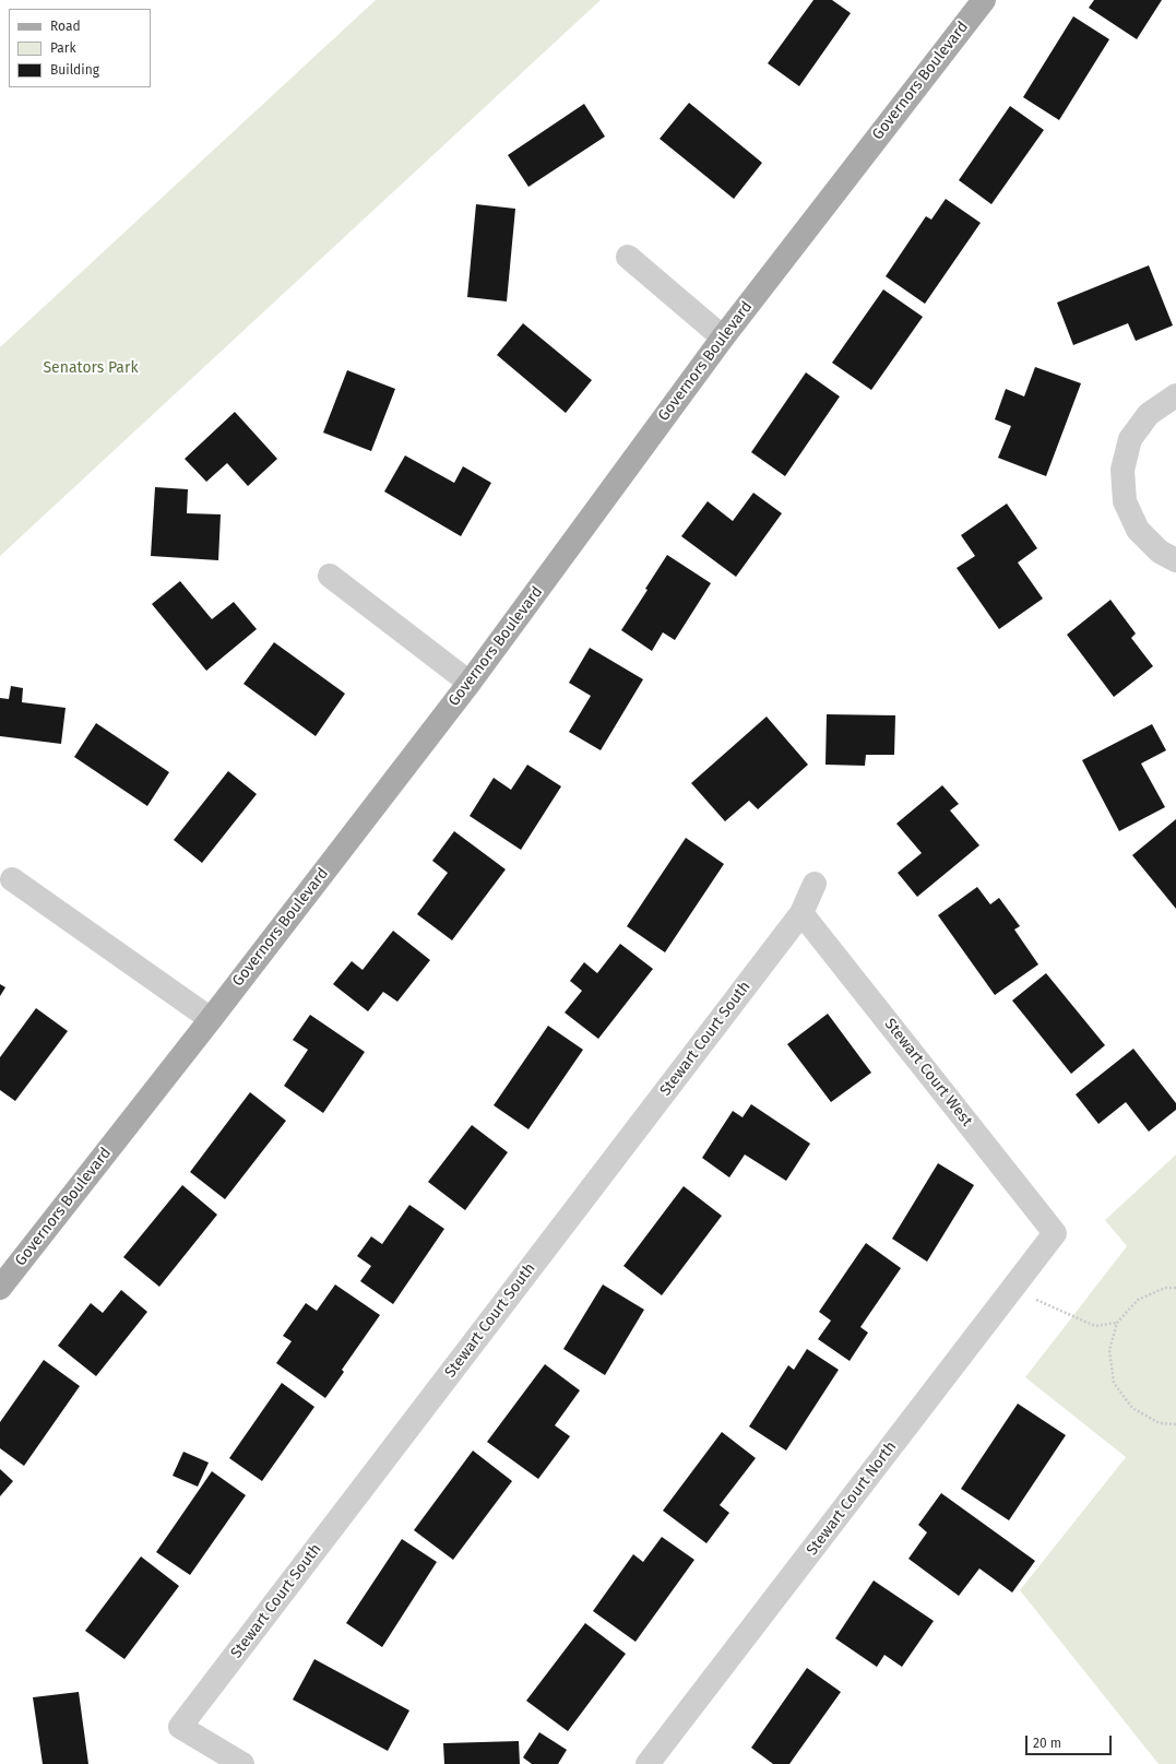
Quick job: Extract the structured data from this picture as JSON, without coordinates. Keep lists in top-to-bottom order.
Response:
{
  "streets": {
    "main road": ["Governors Boulevard"],
    "street": ["Stewart Court South", "Stewart Court West", "Stewart Court North"]
  },
  "crossings": [
    ["Stewart Court South", "Stewart Court West"],
    ["Stewart Court West", "Stewart Court North"]
  ],
  "parks": ["Senators Park"],
  "legend": ["Road", "Park", "Building"],
  "scale_bar": "20 m"
}
